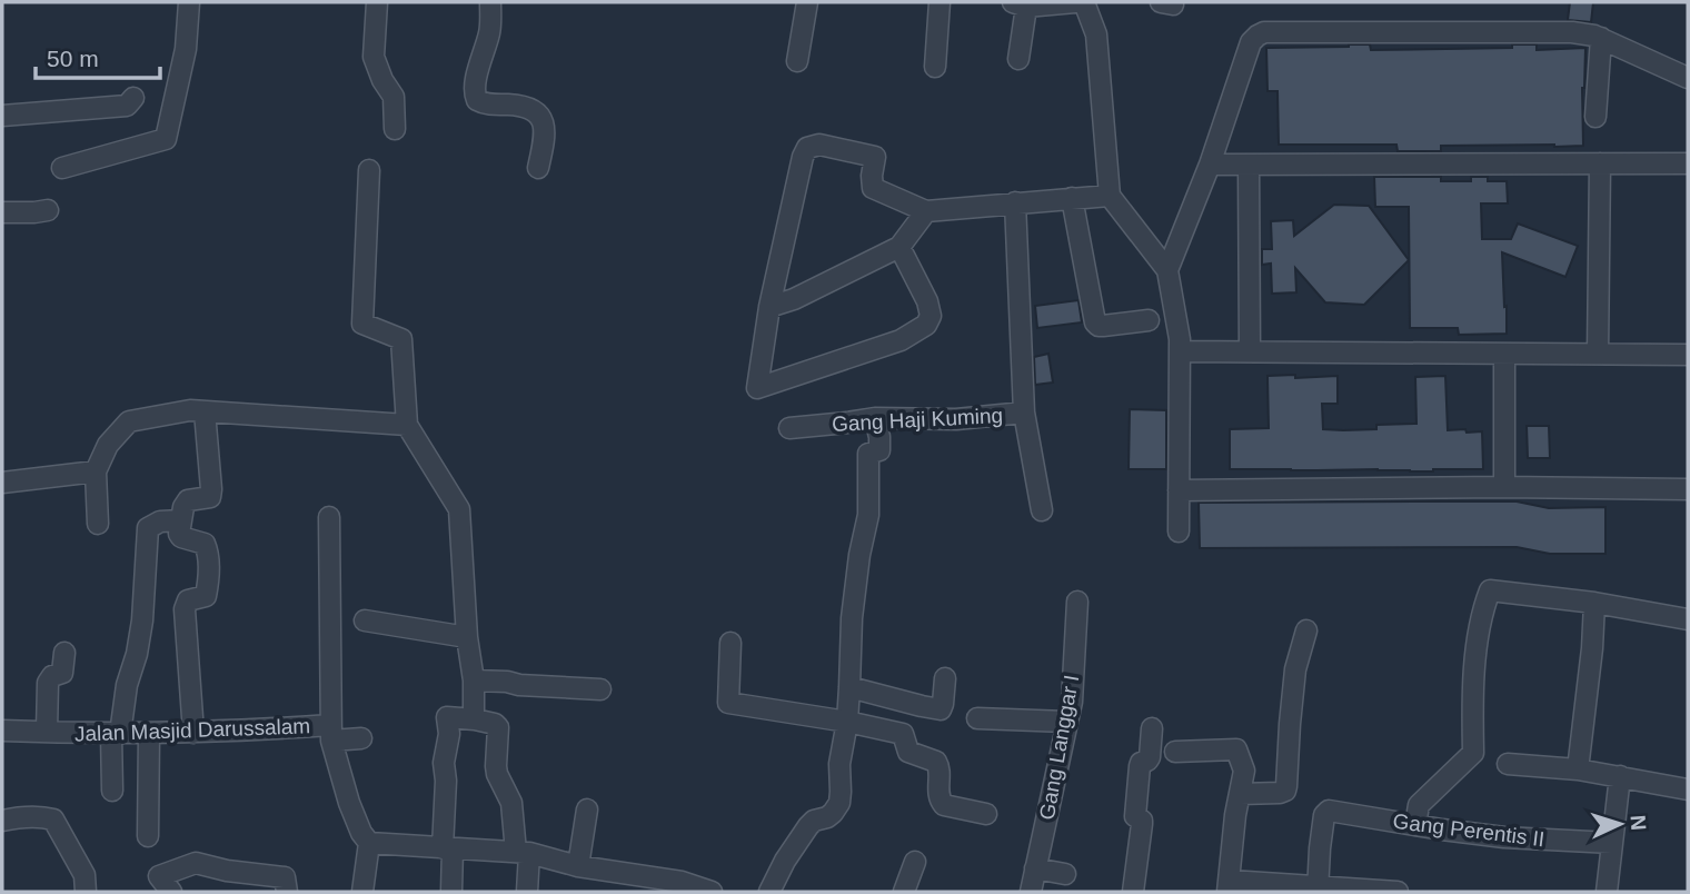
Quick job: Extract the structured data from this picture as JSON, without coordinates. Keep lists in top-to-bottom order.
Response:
{
  "streets": {
    "street": [
      "Gang Haji Kuming",
      "Jalan Masjid Darussalam",
      "Gang Langgar I",
      "Gang Perentis II"
    ]
  },
  "scale_bar": "50 m",
  "north": "right"
}
